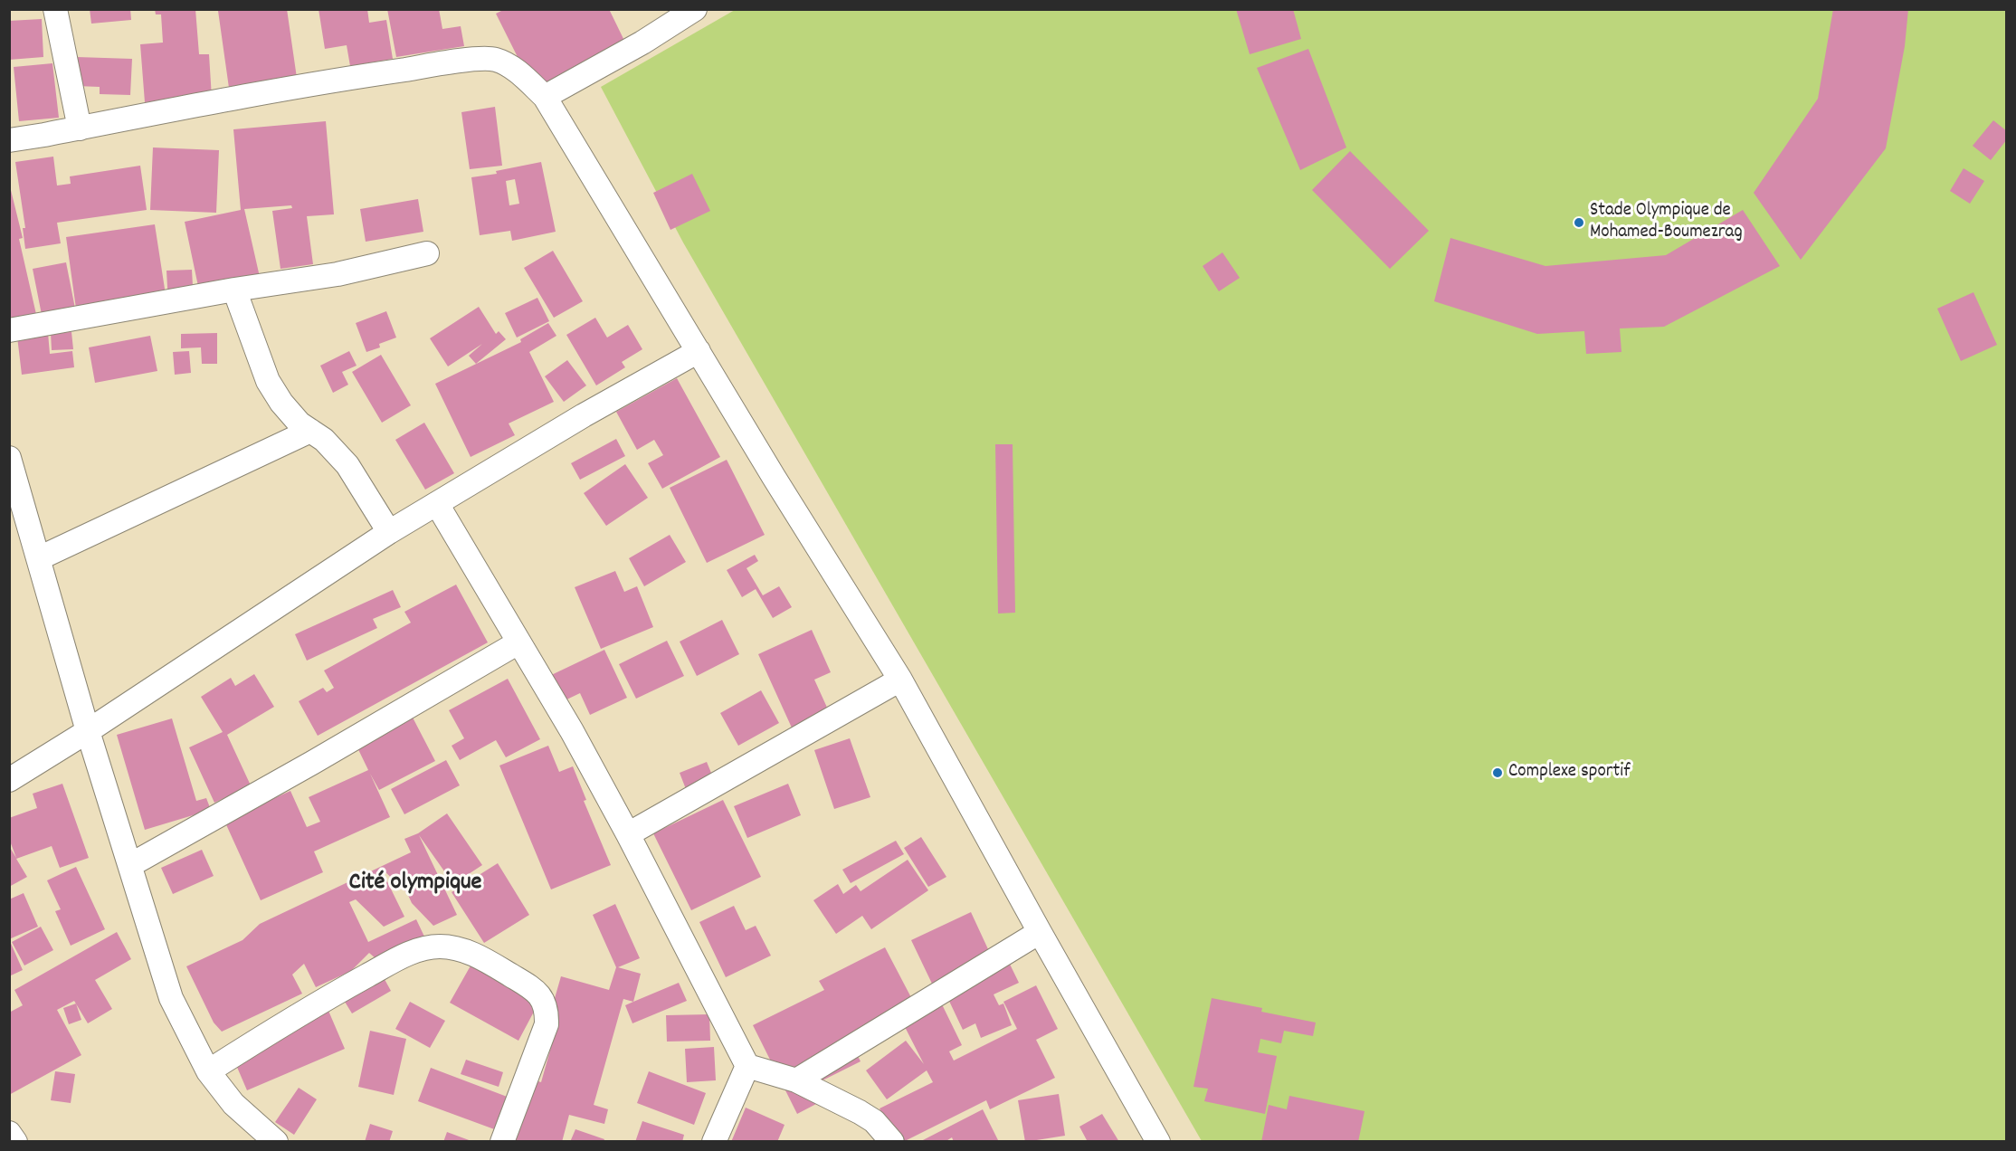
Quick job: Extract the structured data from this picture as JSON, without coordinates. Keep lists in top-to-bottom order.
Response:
{
  "districts": ["Cité olympique"],
  "places": ["Stade Olympique de Mohamed-Boumezrag", "Complexe sportif"]
}
